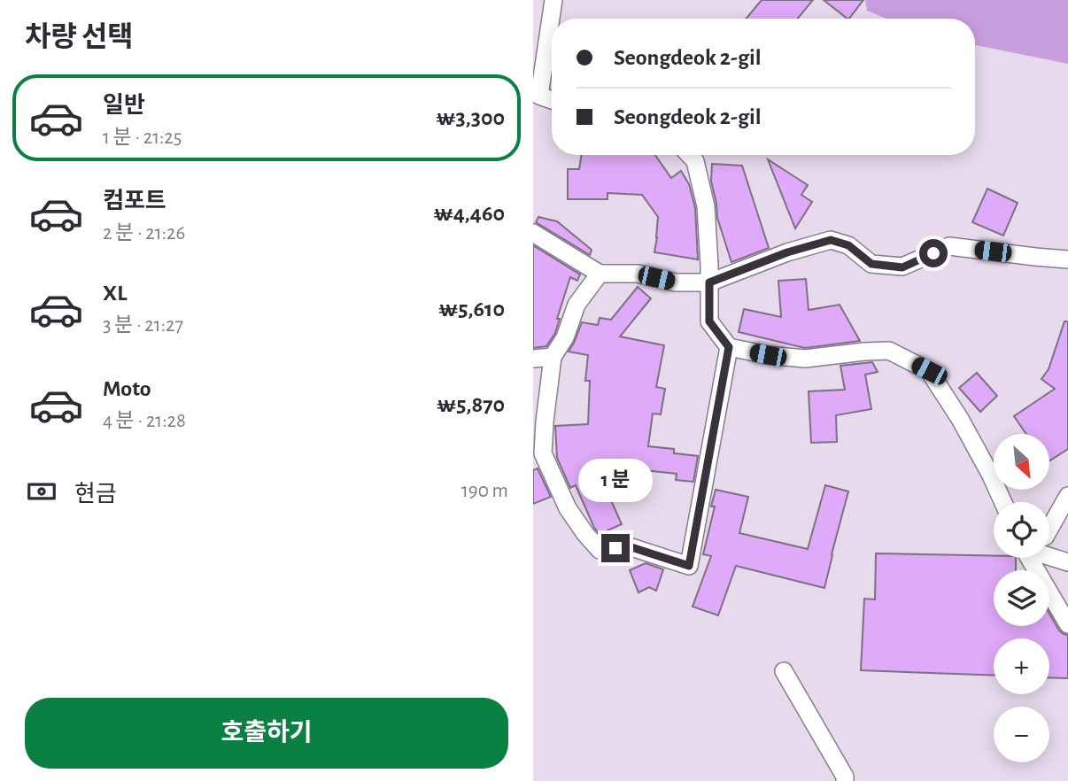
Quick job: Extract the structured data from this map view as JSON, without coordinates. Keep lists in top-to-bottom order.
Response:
{
  "north": "bottom right",
  "page": {
    "heading": "차량 선택",
    "banner": ["Seongdeok 2-gil", "Seongdeok 2-gil"],
    "list": [
      {
        "name": "일반",
        "note": "1 분 · 21:25",
        "value": "₩3,300"
      },
      {
        "name": "컴포트",
        "note": "2 분 · 21:26",
        "value": "₩4,460"
      },
      {
        "name": "XL",
        "note": "3 분 · 21:27",
        "value": "₩5,610"
      },
      {
        "name": "Moto",
        "note": "4 분 · 21:28",
        "value": "₩5,870"
      }
    ],
    "map_buttons": ["+", "−"],
    "pay": ["현금", "190 m"],
    "bubble": "1 분",
    "buttons": "호출하기"
  }
}
